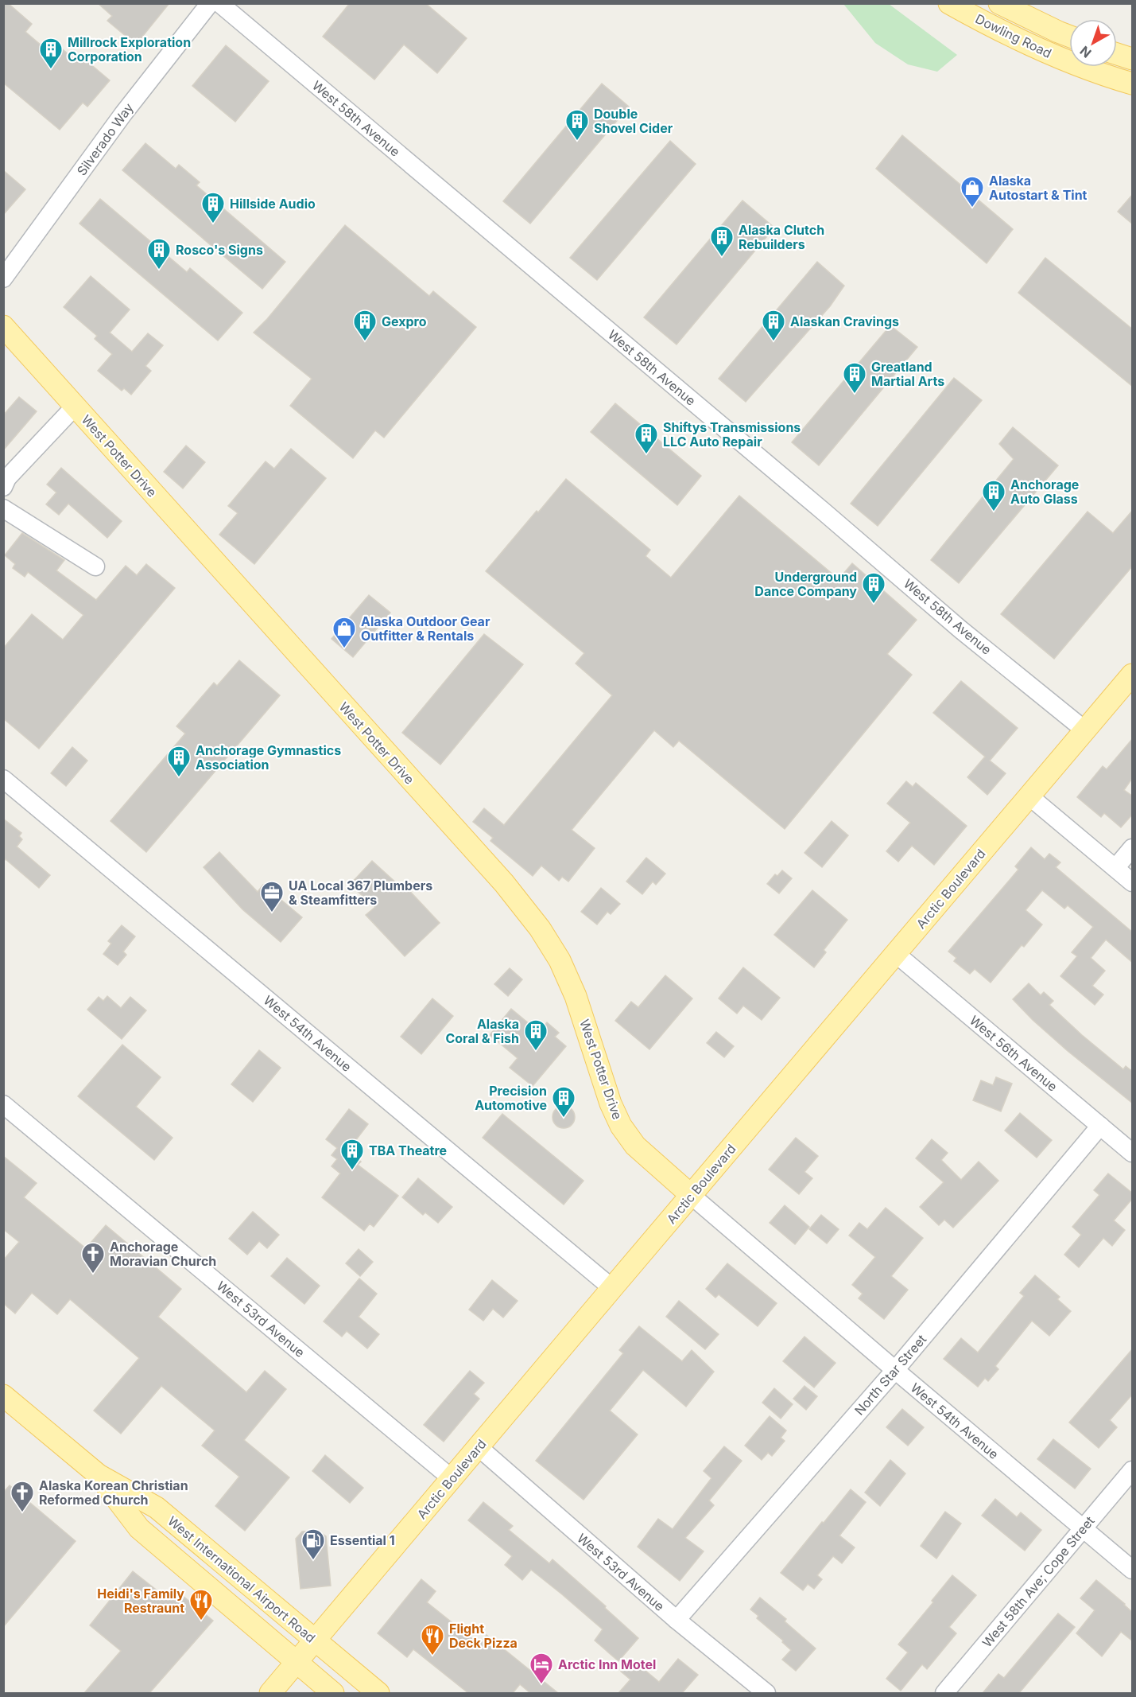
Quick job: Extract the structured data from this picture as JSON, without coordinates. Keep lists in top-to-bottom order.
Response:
{
  "streets": {
    "main road": [
      "Dowling Road",
      "West Potter Drive",
      "Arctic Boulevard",
      "West International Airport Road"
    ],
    "street": [
      "West 58th Avenue",
      "Silverado Way",
      "West 54th Avenue",
      "West 56th Avenue",
      "West 53rd Avenue",
      "North Star Street",
      "West 58th Ave; Cope Street"
    ]
  },
  "crossings": [
    ["West 58th Avenue", "Arctic Boulevard"],
    ["West Potter Drive", "Arctic Boulevard"],
    ["West Potter Drive", "West 54th Avenue"],
    ["Arctic Boulevard", "West 54th Avenue"],
    ["Arctic Boulevard", "West 56th Avenue"],
    ["Arctic Boulevard", "West 53rd Avenue"],
    ["Arctic Boulevard", "West International Airport Road"],
    ["West 54th Avenue", "North Star Street"],
    ["West 54th Avenue", "West 58th Ave; Cope Street"],
    ["West 56th Avenue", "North Star Street"],
    ["West 53rd Avenue", "North Star Street"]
  ],
  "places": {
    "building": [
      "Millrock Exploration Corporation",
      "Double Shovel Cider",
      "Hillside Audio",
      "Alaska Clutch Rebuilders",
      "Rosco's Signs",
      "Gexpro",
      "Alaskan Cravings",
      "Greatland Martial Arts",
      "Shiftys Transmissions LLC Auto Repair",
      "Anchorage Auto Glass",
      "Underground Dance Company",
      "Anchorage Gymnastics Association",
      "Alaska Coral & Fish",
      "Precision Automotive",
      "TBA Theatre"
    ],
    "shop": ["Alaska Autostart & Tint", "Alaska Outdoor Gear Outfitter & Rentals"],
    "office": ["UA Local 367 Plumbers & Steamfitters"],
    "church": ["Anchorage Moravian Church", "Alaska Korean Christian Reformed Church"],
    "fuel station": ["Essential 1"],
    "restaurant": ["Heidi's Family Restraunt", "Flight Deck Pizza"],
    "hotel": ["Arctic Inn Motel"]
  },
  "north": "bottom left"
}
